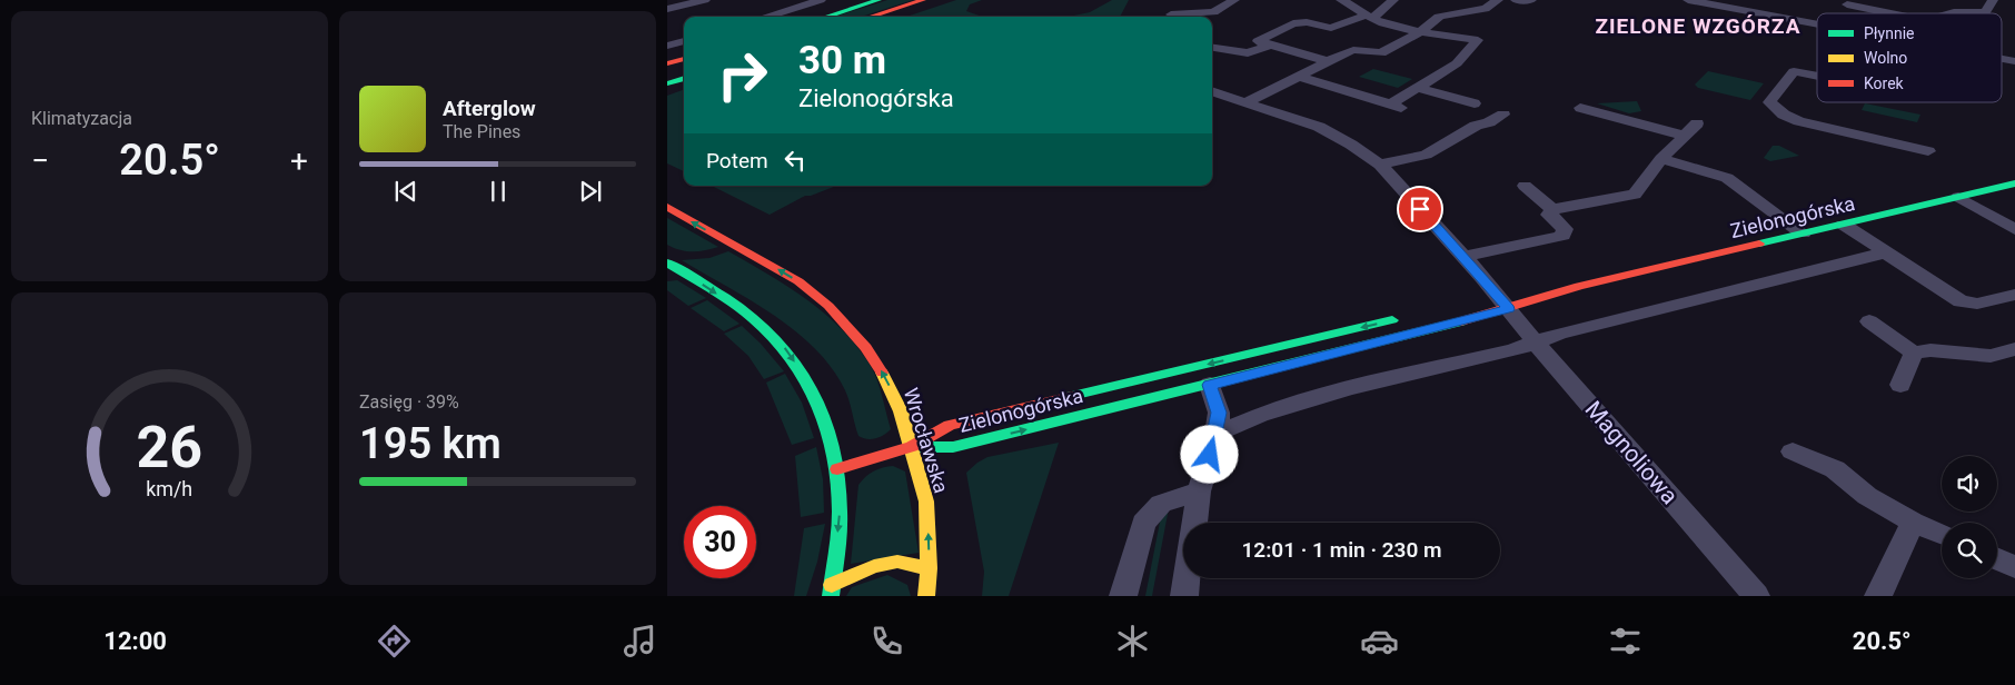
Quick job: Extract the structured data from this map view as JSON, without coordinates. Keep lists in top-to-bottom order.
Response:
{
  "streets": {
    "street": ["Zielonogórska", "Wrocławska", "Magnoliowa"]
  },
  "crossings": [
    ["Zielonogórska", "Wrocławska"],
    ["Zielonogórska", "Magnoliowa"]
  ],
  "districts": ["ZIELONE WZGÓRZA"],
  "legend": ["Płynnie", "Wolno", "Korek"],
  "page": {
    "tile": [
      "Klimatyzacja",
      ["Zasięg · 39%", "195 km"]
    ],
    "turn": ["30 m", "Zielonogórska"],
    "song": ["Afterglow", "The Pines"],
    "then": "Potem",
    "heat": ["−", "20.5°", "+"],
    "limit": "30",
    "trip": "12:01 · 1 min · 230 m",
    "tabs": ["12:00", "20.5°"],
    "gauge": ["26", "km/h"]
  }
}
